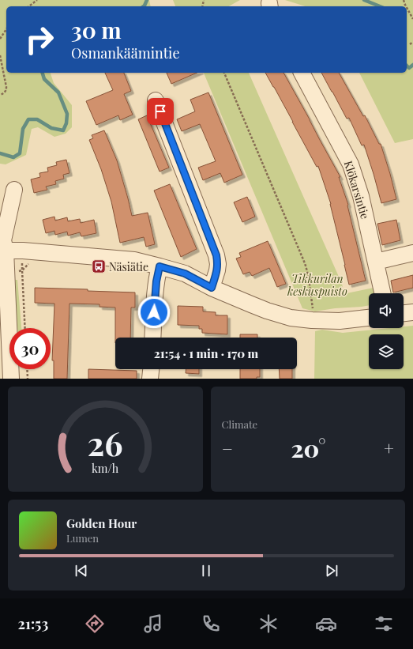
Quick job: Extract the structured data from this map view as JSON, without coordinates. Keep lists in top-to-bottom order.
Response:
{
  "streets": {
    "street": ["Klökarsintie"]
  },
  "parks": ["Tikkurilan keskuspuisto"],
  "places": {
    "bus stop": ["Näsiätie"]
  },
  "page": {
    "turn": ["30 m", "Osmankäämintie"],
    "limit": "30",
    "trip": "21:54 · 1 min · 170 m",
    "tile": "Climate",
    "heat": ["−", "20°", "+"],
    "song": ["Golden Hour", "Lumen"],
    "tabs": "21:53",
    "gauge": ["26", "km/h"]
  }
}
